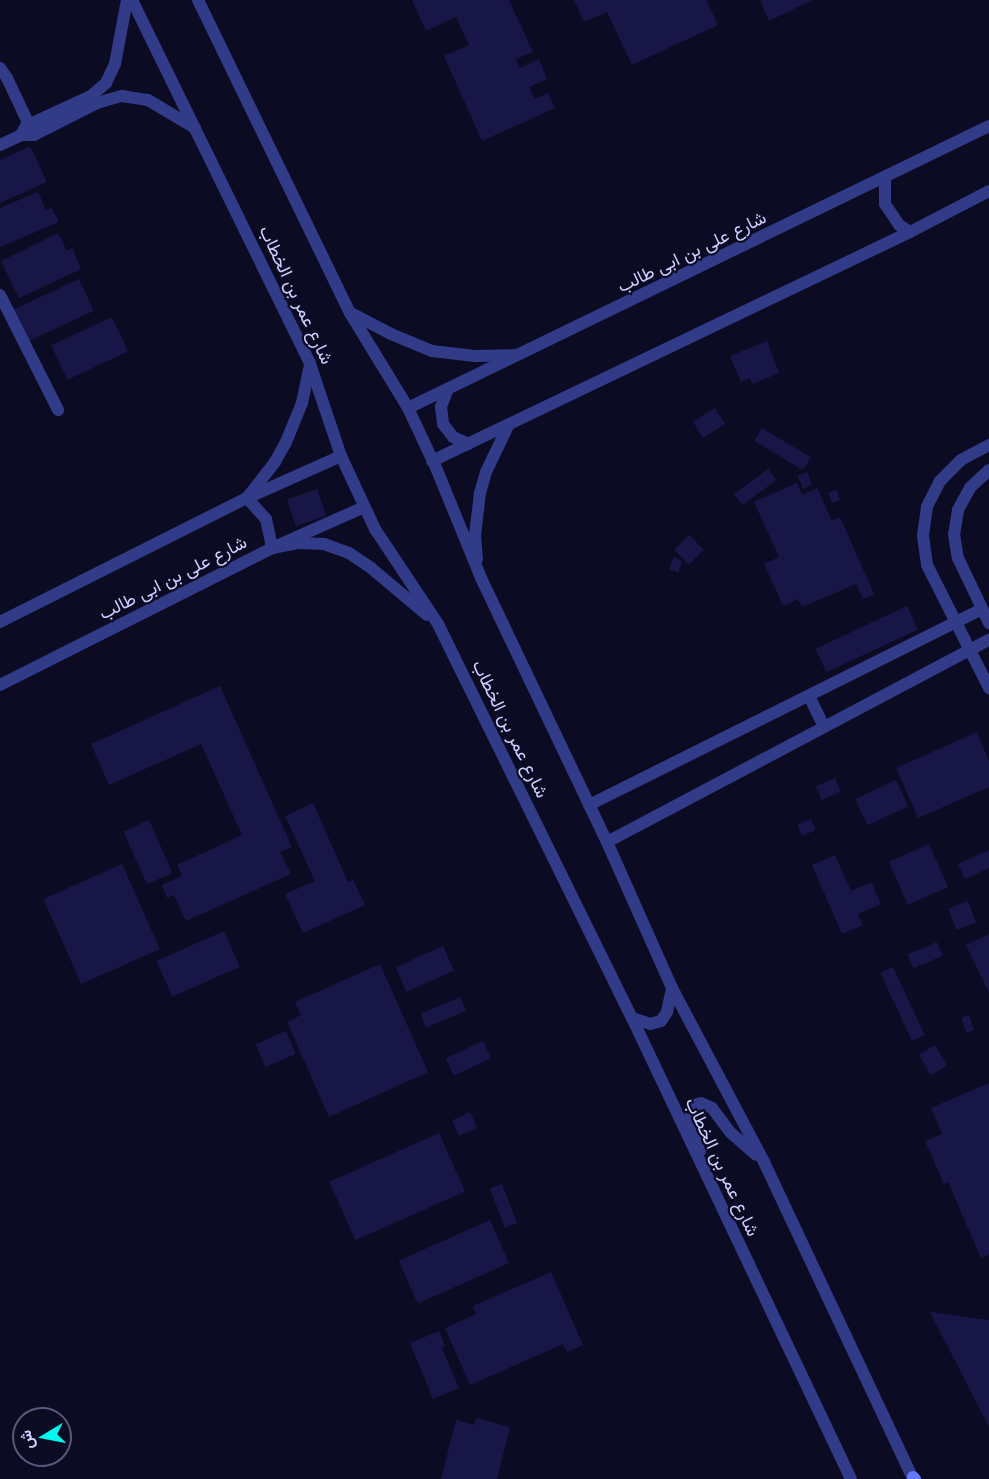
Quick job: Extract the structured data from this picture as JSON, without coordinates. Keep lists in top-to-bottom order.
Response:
{
  "streets": {
    "street": ["شارع على بن ابى طالب", "شارع عمر بن الخطاب"]
  },
  "crossings": [
    ["شارع على بن ابى طالب", "شارع عمر بن الخطاب"]
  ],
  "north": "left"
}
